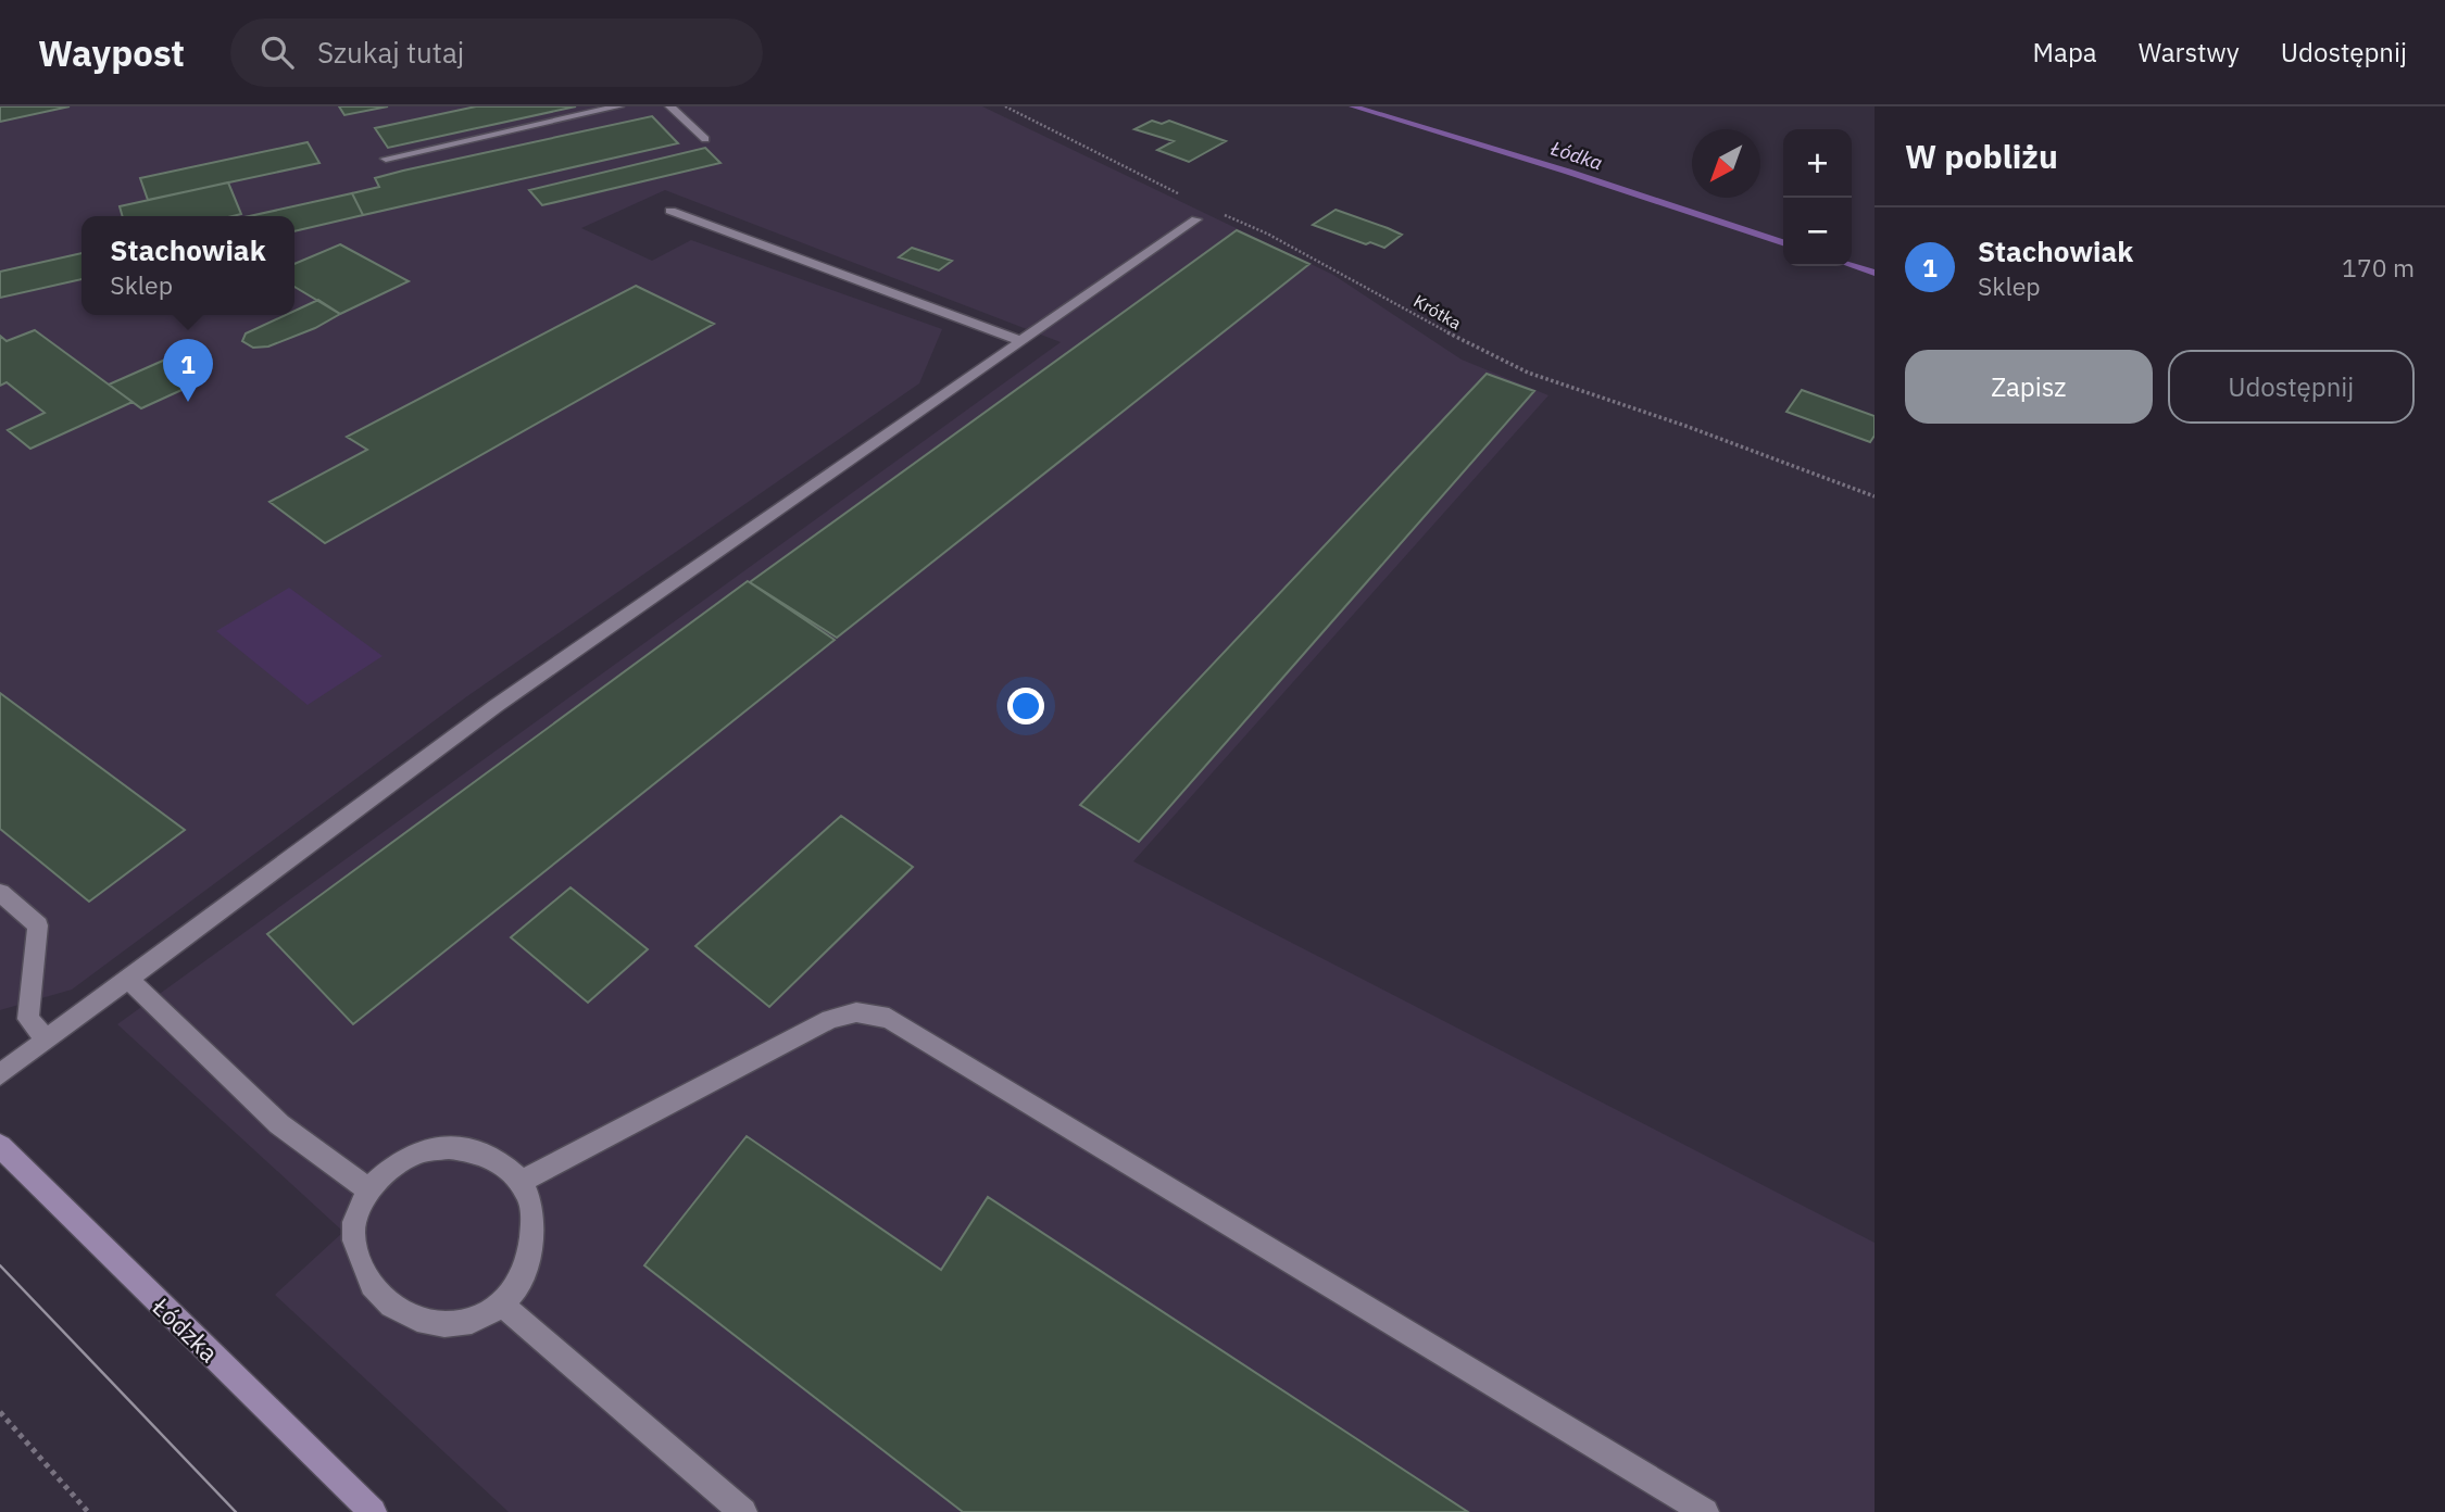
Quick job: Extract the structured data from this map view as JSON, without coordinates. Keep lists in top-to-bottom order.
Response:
{
  "streets": {
    "main road": ["Łódzka"],
    "path": ["Krótka"]
  },
  "water": ["Łódka"],
  "north": "bottom left",
  "page": {
    "header": "Waypost",
    "search": "Szukaj tutaj",
    "nav": ["Mapa", "Warstwy", "Udostępnij"],
    "heading": "W pobliżu",
    "map_buttons": ["+", "−"],
    "list": [
      {
        "mark": "1",
        "name": "Stachowiak",
        "note": "Sklep",
        "value": "170 m"
      }
    ],
    "popup": ["Stachowiak", "Sklep"],
    "buttons": ["Zapisz", "Udostępnij"],
    "pins": "1"
  }
}
